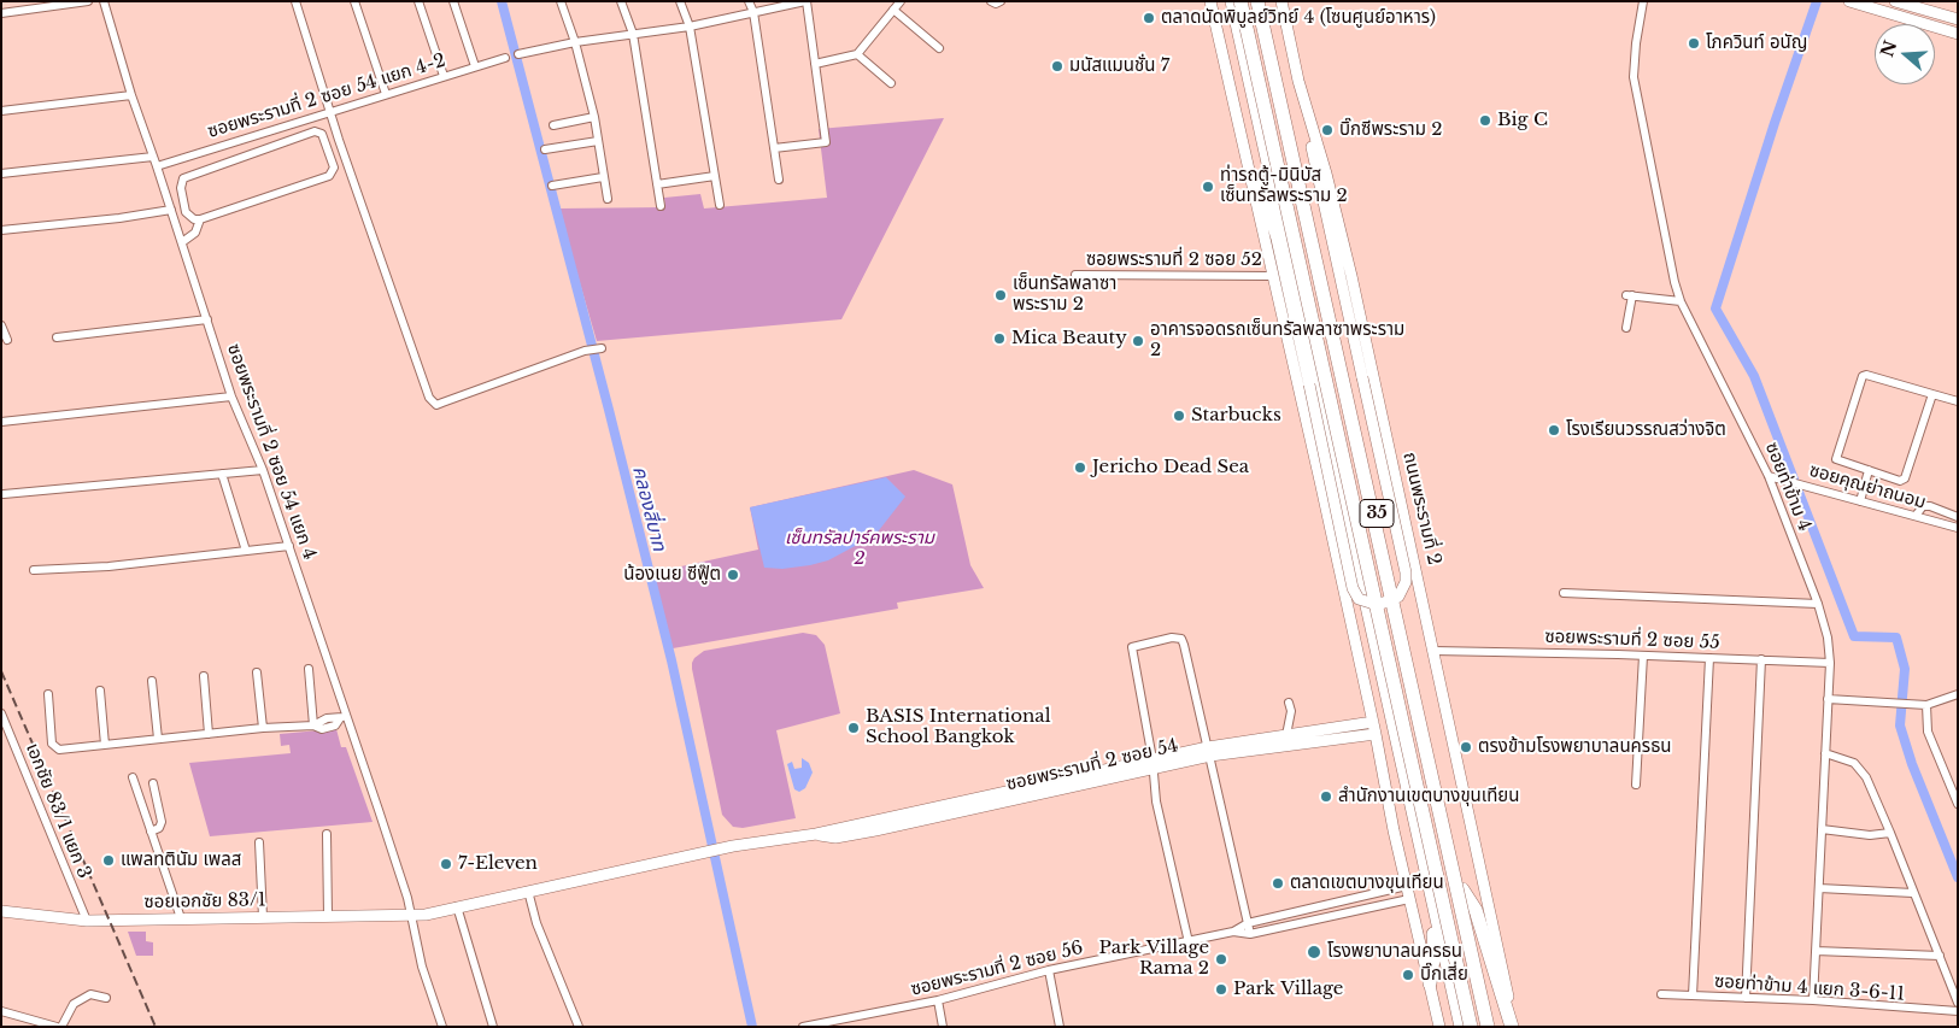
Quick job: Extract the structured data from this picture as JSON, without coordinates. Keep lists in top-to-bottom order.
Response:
{
  "streets": {
    "highway": ["35"],
    "main road": ["ถนนพระรามที่ 2", "ซอยพระรามที่ 2 ซอย 54", "ซอยเอกชัย 83/1"],
    "street": [
      "ซอยพระรามที่ 2 ซอย 54 แยก 4-2",
      "ซอยพระรามที่ 2 ซอย 52",
      "ซอยพระรามที่ 2 ซอย 54 แยก 4",
      "ซอยท่าข้าม 4",
      "ซอยคุณย่าถนอม",
      "ซอยพระรามที่ 2 ซอย 55",
      "เอกชัย 83/1 แยก 3",
      "ซอยพระรามที่ 2 ซอย 56",
      "ซอยท่าข้าม 4 แยก 3-6-11"
    ]
  },
  "crossings": [
    ["ซอยพระรามที่ 2 ซอย 54 แยก 4-2", "ซอยพระรามที่ 2 ซอย 54 แยก 4"],
    ["ซอยพระรามที่ 2 ซอย 54 แยก 4", "ซอยพระรามที่ 2 ซอย 54"],
    ["ซอยพระรามที่ 2 ซอย 54 แยก 4", "ซอยเอกชัย 83/1"],
    ["ซอยท่าข้าม 4", "ซอยคุณย่าถนอม"],
    ["ซอยท่าข้าม 4", "ซอยพระรามที่ 2 ซอย 55"],
    ["ซอยท่าข้าม 4", "ซอยท่าข้าม 4 แยก 3-6-11"],
    ["ถนนพระรามที่ 2", "ซอยพระรามที่ 2 ซอย 55"],
    ["ซอยพระรามที่ 2 ซอย 54", "ซอยเอกชัย 83/1"],
    ["เอกชัย 83/1 แยก 3", "ซอยเอกชัย 83/1"]
  ],
  "water": ["คลองสี่บาท"],
  "parks": ["เซ็นทรัลปาร์คพระราม 2"],
  "places": [
    "ตลาดนัดพิบูลย์วิทย์ 4 (โซนศูนย์อาหาร)",
    "โภควินท์ อนัญ",
    "มนัสแมนชั่น 7",
    "Big C",
    "บิ๊กซีพระราม 2",
    "ท่ารถตู้-มินิบัส เซ็นทรัลพระราม 2",
    "เซ็นทรัลพลาซา พระราม 2",
    "Mica Beauty",
    "อาคารจอดรถเซ็นทรัลพลาซาพระราม 2",
    "Starbucks",
    "โรงเรียนวรรณสว่างจิต",
    "Jericho Dead Sea",
    "น้องเนย ซีฟู๊ต",
    "BASIS International School Bangkok",
    "ตรงข้ามโรงพยาบาลนครธน",
    "สำนักงานเขตบางขุนเทียน",
    "แพลทตินัม เพลส",
    "7-Eleven",
    "ตลาดเขตบางขุนเทียน",
    "โรงพยาบาลนครธน",
    "Park Village Rama 2",
    "บิ๊กเสี่ย",
    "Park Village"
  ],
  "north": "left"
}
